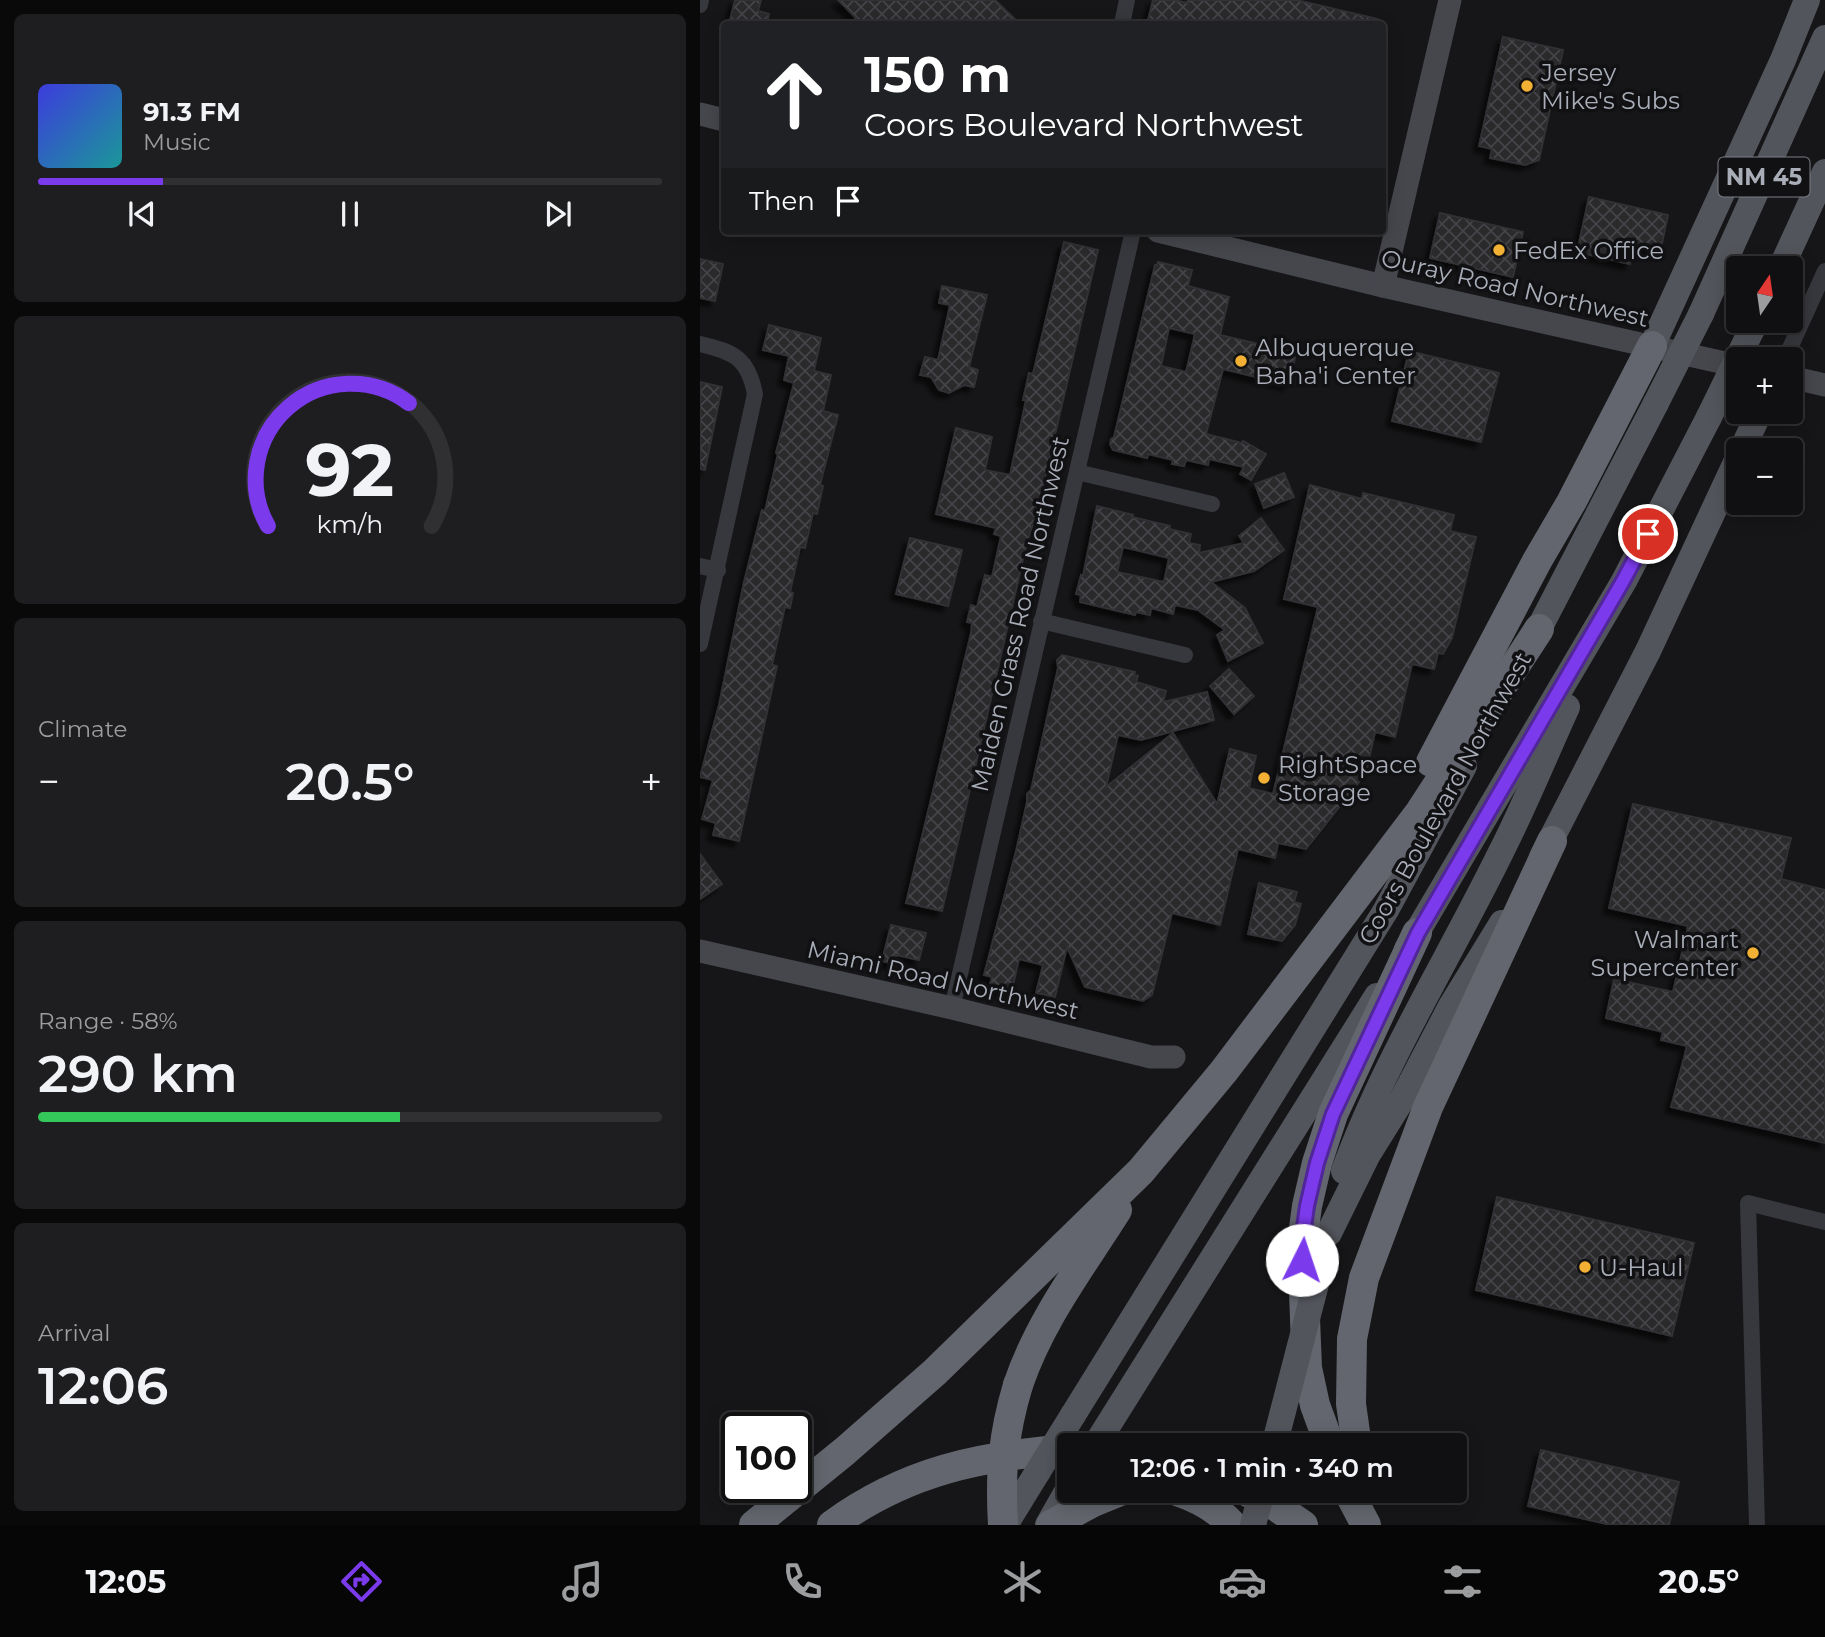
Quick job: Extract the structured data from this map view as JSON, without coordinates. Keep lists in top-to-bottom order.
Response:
{
  "streets": {
    "main road": ["NM 45", "Coors Boulevard Northwest"],
    "street": ["Ouray Road Northwest", "Maiden Grass Road Northwest", "Miami Road Northwest"]
  },
  "crossings": [
    ["Maiden Grass Road Northwest", "Miami Road Northwest"]
  ],
  "places": [
    "Jersey Mike's Subs",
    "FedEx Office",
    "Albuquerque Baha'i Center",
    "RightSpace Storage",
    "Walmart Supercenter",
    "U-Haul"
  ],
  "north": "top",
  "page": {
    "turn": ["150 m", "Coors Boulevard Northwest"],
    "song": ["91.3 FM", "Music"],
    "then": "Then",
    "map_buttons": ["+", "−"],
    "tile": [
      "Climate",
      ["Range · 58%", "290 km"],
      ["Arrival", "12:06"]
    ],
    "heat": ["−", "20.5°", "+"],
    "limit": "100",
    "trip": "12:06 · 1 min · 340 m",
    "tabs": ["12:05", "20.5°"],
    "gauge": ["92", "km/h"]
  }
}
